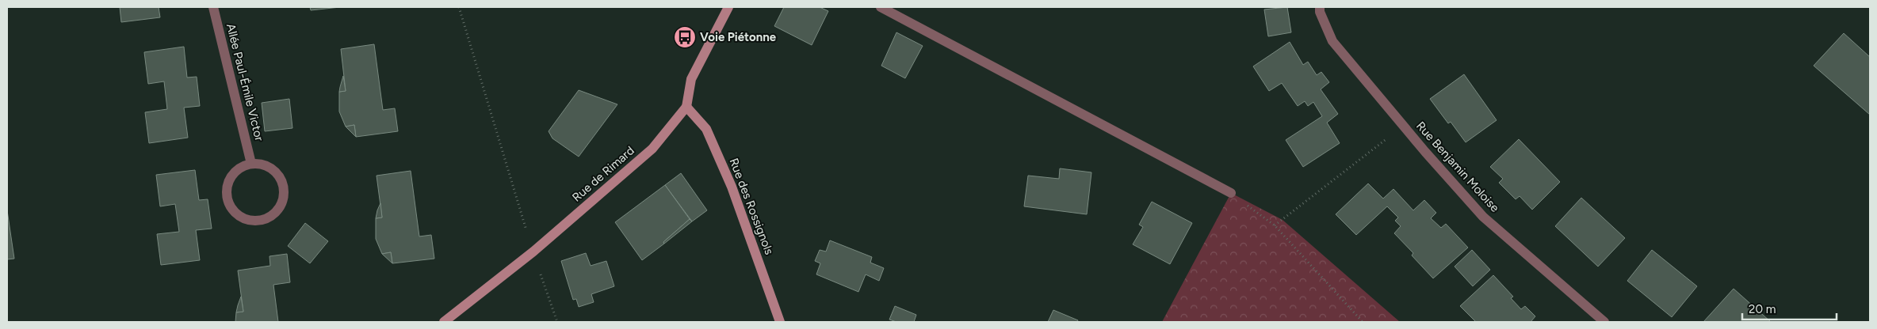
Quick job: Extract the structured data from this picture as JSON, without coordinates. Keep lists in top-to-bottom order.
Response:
{
  "streets": {
    "street": [
      "Allée Paul-Émile Victor",
      "Rue Benjamin Moloise",
      "Rue de Rimard",
      "Rue des Rossignols"
    ]
  },
  "crossings": [
    ["Rue de Rimard", "Rue des Rossignols"]
  ],
  "places": {
    "bus stop": ["Voie Piétonne"]
  },
  "scale_bar": "20 m"
}
